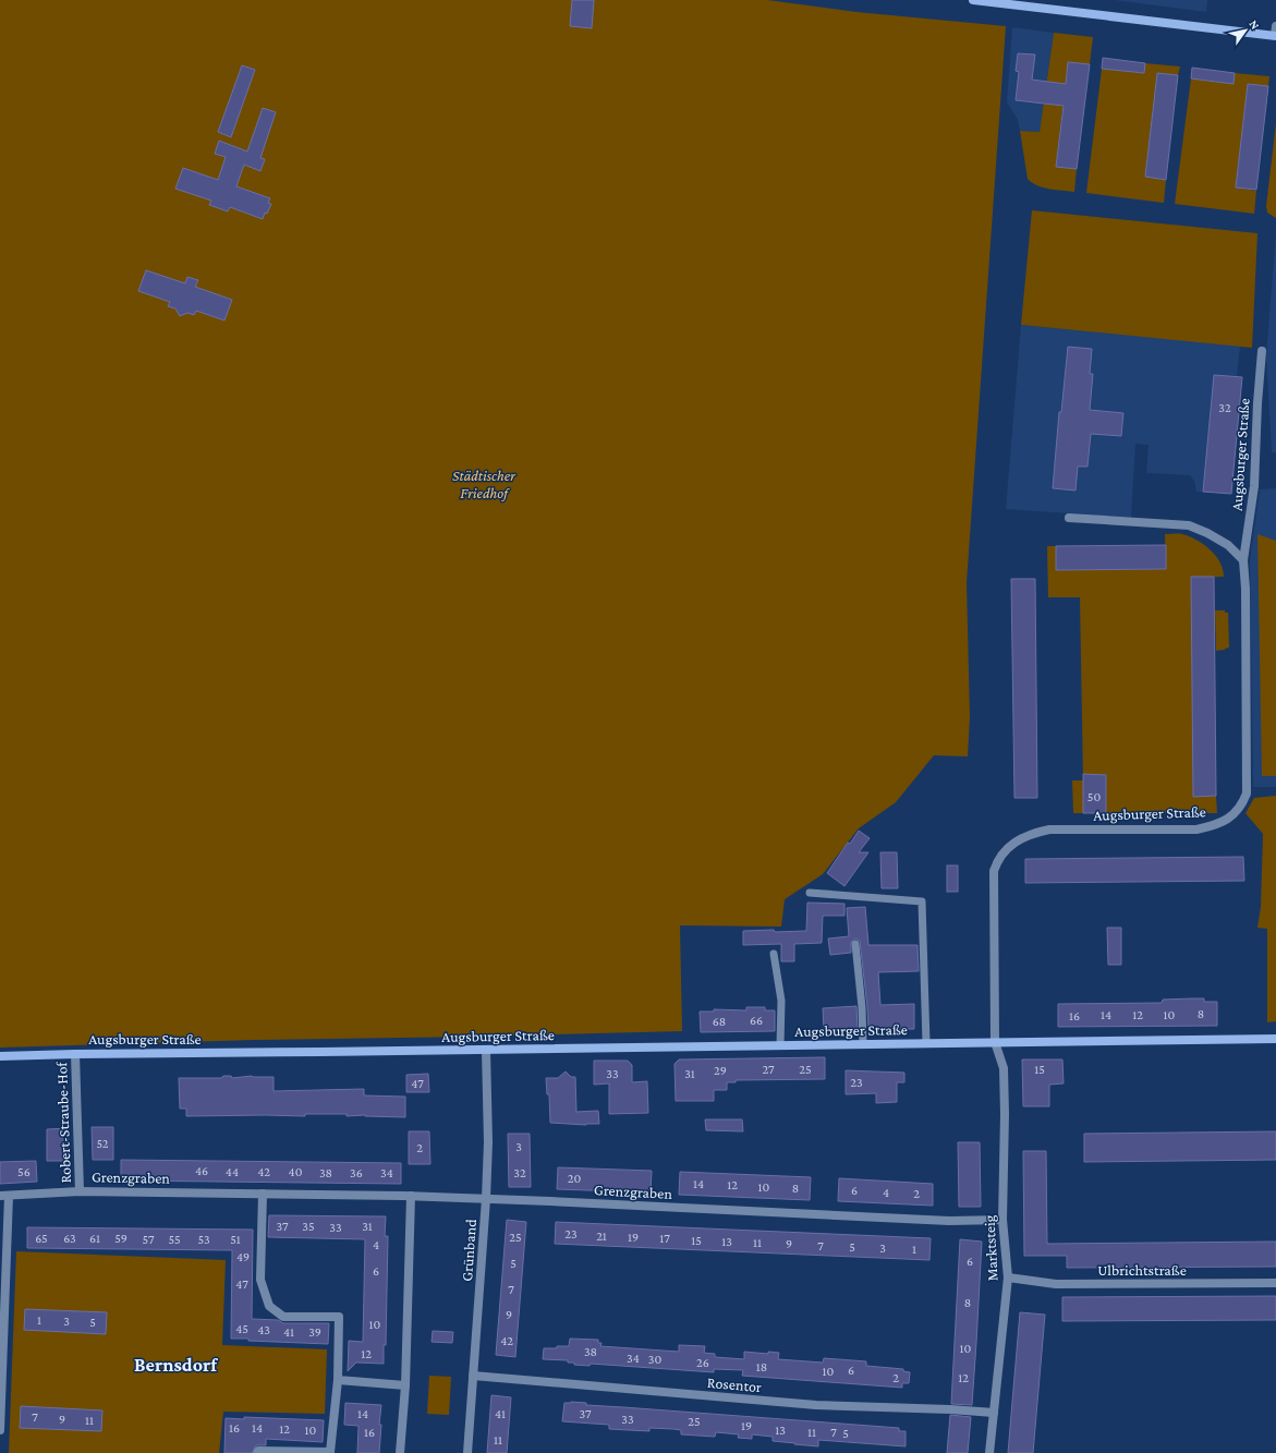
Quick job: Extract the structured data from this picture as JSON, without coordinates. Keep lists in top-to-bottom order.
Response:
{
  "streets": {
    "street": [
      "Augsburger Straße",
      "Robert-Straube-Hof",
      "Grenzgraben",
      "Marktsteig",
      "Grünband",
      "Ulbrichtstraße",
      "Rosentor"
    ]
  },
  "crossings": [
    ["Augsburger Straße", "Robert-Straube-Hof"],
    ["Augsburger Straße", "Marktsteig"],
    ["Augsburger Straße", "Grünband"],
    ["Robert-Straube-Hof", "Grenzgraben"],
    ["Grenzgraben", "Marktsteig"],
    ["Grenzgraben", "Grünband"],
    ["Marktsteig", "Ulbrichtstraße"],
    ["Marktsteig", "Rosentor"],
    ["Grünband", "Rosentor"]
  ],
  "districts": ["Bernsdorf"],
  "parks": ["Städtischer Friedhof"],
  "house_numbers": [
    "32",
    "50",
    "8",
    "14",
    "12",
    "10",
    "16",
    "66",
    "68",
    "27",
    "25",
    "15",
    "29",
    "33",
    "31",
    "23",
    "47",
    "52",
    "3",
    "2",
    "46",
    "56",
    "44",
    "42",
    "40",
    "38",
    "36",
    "34",
    "32",
    "20",
    "14",
    "12",
    "10",
    "8",
    "6",
    "4",
    "2",
    "37",
    "35",
    "31",
    "33",
    "23",
    "21",
    "25",
    "19",
    "65",
    "63",
    "61",
    "59",
    "17",
    "57",
    "55",
    "53",
    "51",
    "15",
    "13",
    "11",
    "9",
    "4",
    "7",
    "5",
    "3",
    "1",
    "49",
    "6",
    "5",
    "6",
    "47",
    "7",
    "8",
    "9",
    "1",
    "3",
    "5",
    "10",
    "45",
    "43",
    "41",
    "39",
    "42",
    "10",
    "38",
    "12",
    "34",
    "30",
    "26",
    "18",
    "6",
    "10",
    "2",
    "12",
    "14",
    "41",
    "37",
    "7",
    "9",
    "33",
    "11",
    "25",
    "19",
    "16",
    "14",
    "12",
    "10",
    "13",
    "16",
    "11",
    "7",
    "5",
    "11"
  ],
  "north": "top right"
}
